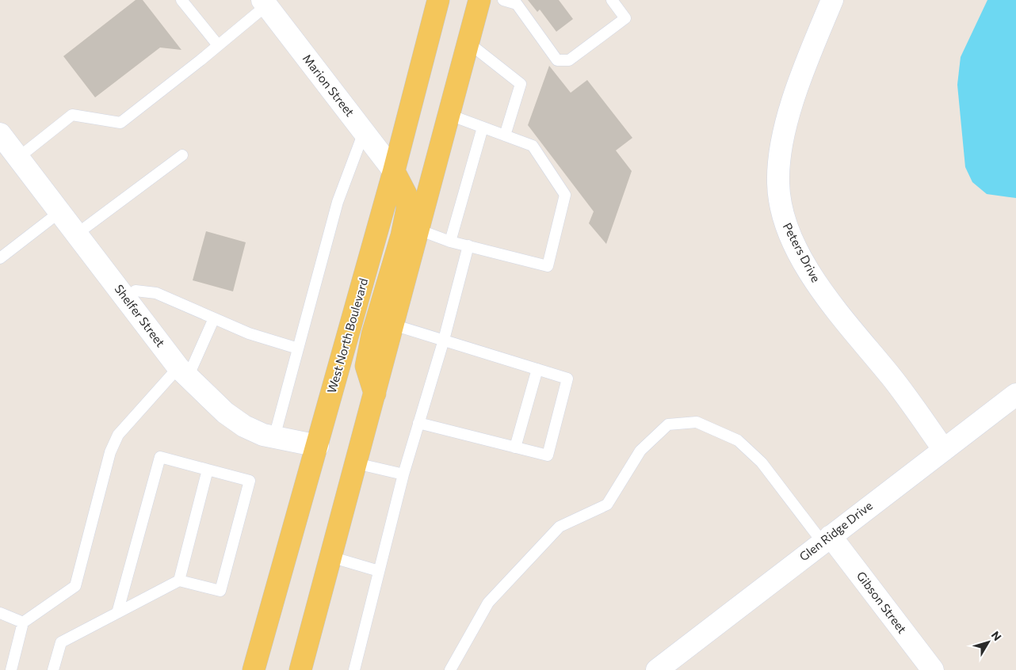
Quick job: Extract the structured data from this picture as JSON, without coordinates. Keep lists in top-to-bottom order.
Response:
{
  "streets": {
    "main road": ["West North Boulevard"],
    "street": [
      "Marion Street",
      "Peters Drive",
      "Shelfer Street",
      "Glen Ridge Drive",
      "Gibson Street"
    ]
  },
  "crossings": [
    ["Marion Street", "West North Boulevard"],
    ["Peters Drive", "Glen Ridge Drive"],
    ["Shelfer Street", "West North Boulevard"],
    ["Glen Ridge Drive", "Gibson Street"]
  ],
  "north": "top right"
}
